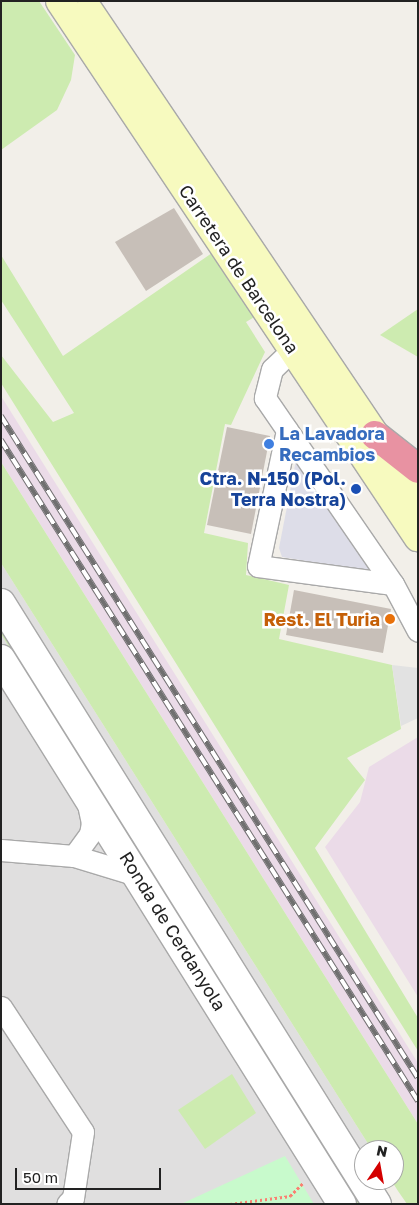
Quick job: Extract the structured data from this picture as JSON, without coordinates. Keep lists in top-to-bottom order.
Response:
{
  "streets": {
    "main road": ["Carretera de Barcelona"],
    "street": ["Ronda de Cerdanyola"]
  },
  "places": ["La Lavadora Recambios", "Ctra. N-150 (Pol. Terra Nostra)", "Rest. El Turia"],
  "scale_bar": "50 m",
  "north": "top"
}
